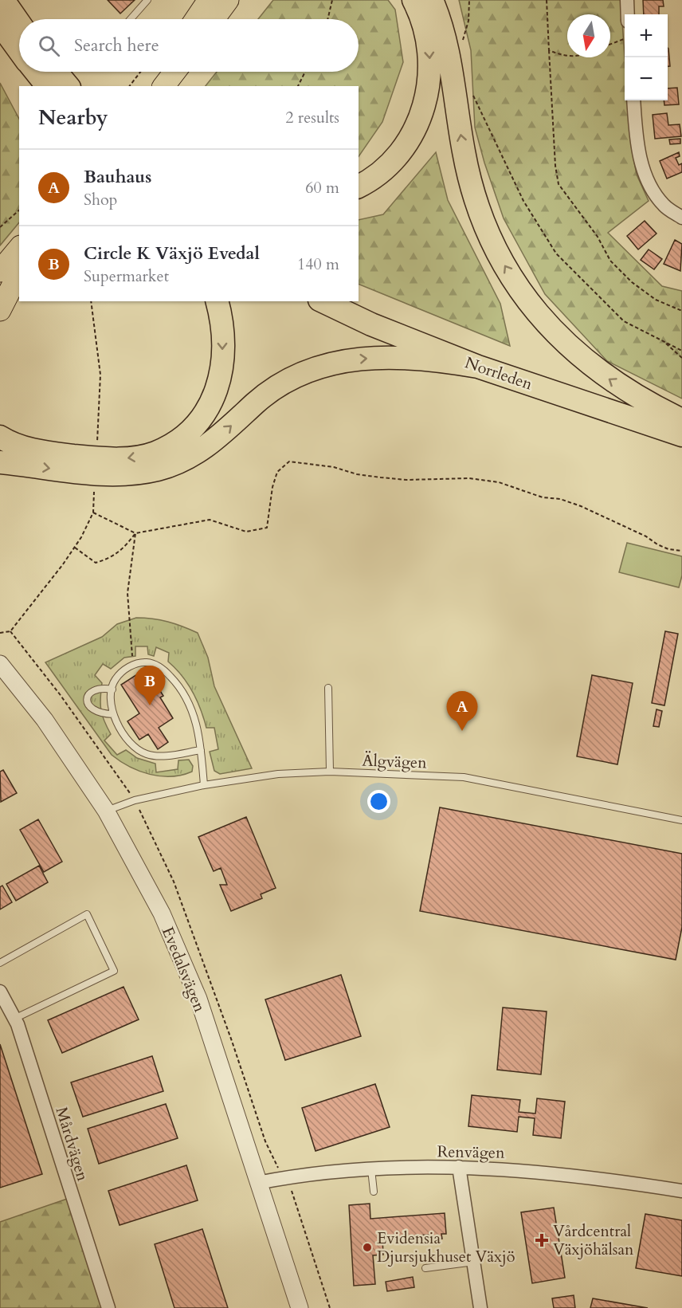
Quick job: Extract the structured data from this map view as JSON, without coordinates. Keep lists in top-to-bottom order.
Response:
{
  "streets": {
    "highway": ["Norrleden"],
    "street": ["Evedalsvägen", "Mårdvägen", "Renvägen"],
    "lane": ["Älgvägen"]
  },
  "crossings": [
    ["Älgvägen", "Evedalsvägen"],
    ["Evedalsvägen", "Renvägen"]
  ],
  "places": {
    "health": ["Vårdcentral Växjöhälsan"],
    "other": ["Evidensia Djursjukhuset Växjö"]
  },
  "north": "bottom",
  "page": {
    "map_buttons": ["+", "−"],
    "search": "Search here",
    "heading": ["Nearby", "2 results"],
    "list": [
      {
        "mark": "A",
        "name": "Bauhaus",
        "note": "Shop",
        "value": "60 m"
      },
      {
        "mark": "B",
        "name": "Circle K Växjö Evedal",
        "note": "Supermarket",
        "value": "140 m"
      }
    ],
    "pins": ["B", "A"]
  }
}
